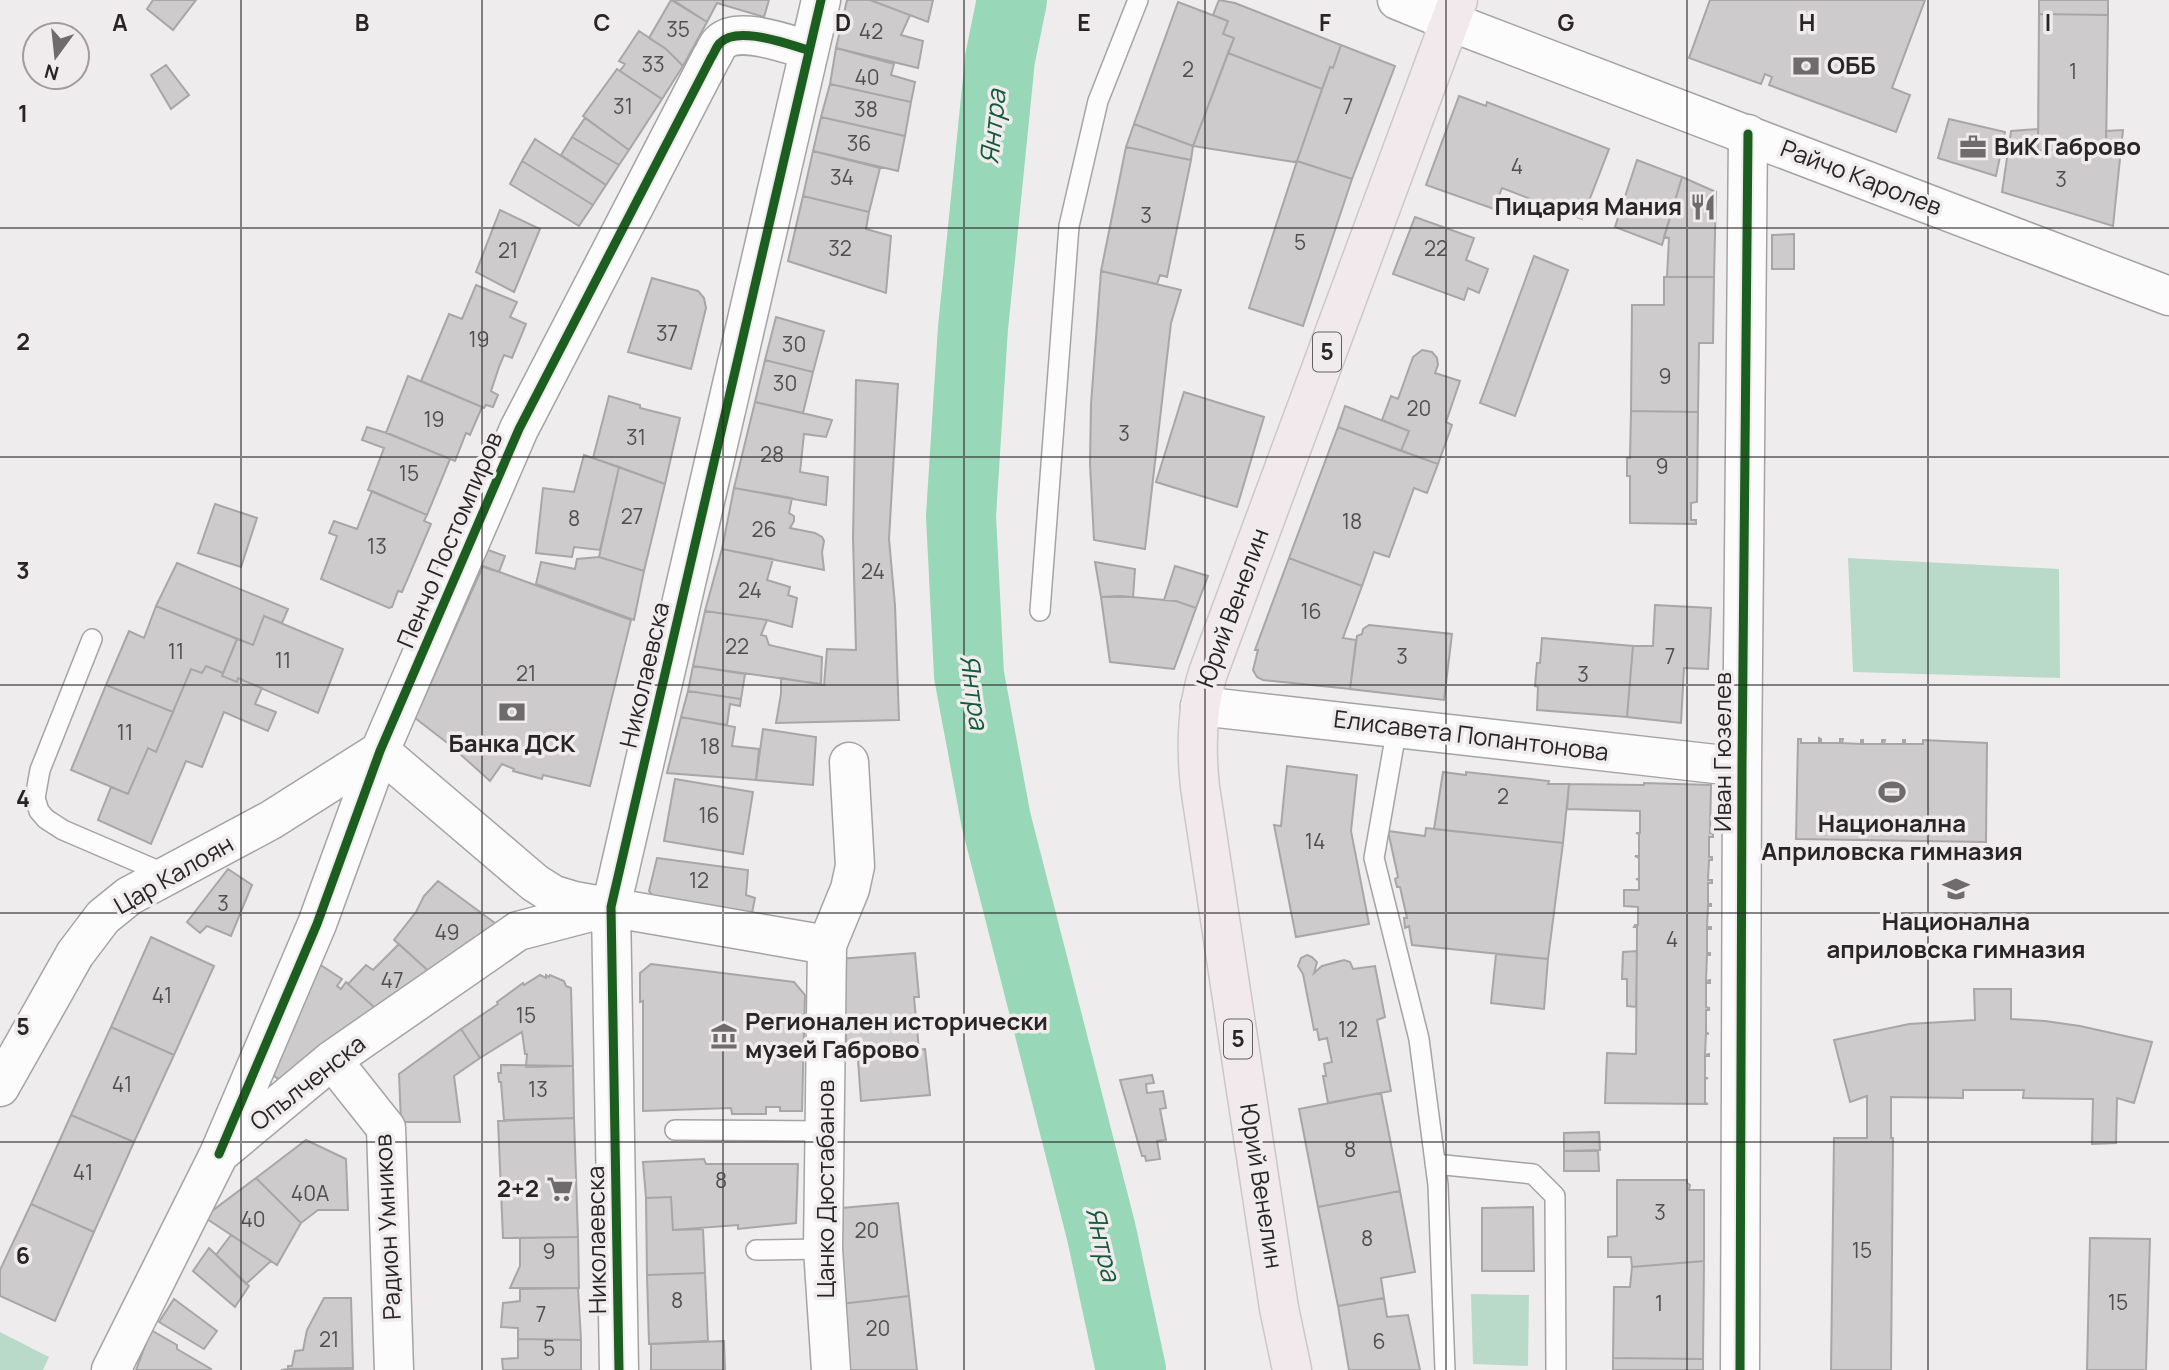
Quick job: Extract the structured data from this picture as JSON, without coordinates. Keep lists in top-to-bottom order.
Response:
{
  "streets": {
    "main road": ["5", "Юрий Венелин"],
    "street": [
      "Райчо Каролев",
      "Пенчо Постомпиров",
      "Николаевска",
      "Елисавета Попантонова",
      "Иван Гюзелев",
      "Цар Калоян",
      "Опълченска",
      "Цанко Дюстабанов",
      "Радион Умников"
    ]
  },
  "crossings": [
    ["Райчо Каролев", "Юрий Венелин"],
    ["Райчо Каролев", "Иван Гюзелев"],
    ["Пенчо Постомпиров", "Николаевска"],
    ["Пенчо Постомпиров", "Цар Калоян"],
    ["Пенчо Постомпиров", "Опълченска"],
    ["Юрий Венелин", "Елисавета Попантонова"],
    ["Николаевска", "Опълченска"],
    ["Елисавета Попантонова", "Иван Гюзелев"],
    ["Опълченска", "Радион Умников"]
  ],
  "water": ["Янтра"],
  "places": {
    "bank": ["ОББ", "Банка ДСК"],
    "office": ["ВиК Габрово"],
    "restaurant": ["Пицария Мания"],
    "sports": ["Национална Априловска гимназия"],
    "school or university": ["Национална априловска гимназия"],
    "museum": ["Регионален исторически музей Габрово"],
    "supermarket": ["2+2"]
  },
  "house_numbers": [
    "35",
    "42",
    "33",
    "2",
    "1",
    "40",
    "31",
    "7",
    "38",
    "36",
    "4",
    "34",
    "3",
    "3",
    "5",
    "32",
    "22",
    "21",
    "37",
    "19",
    "30",
    "9",
    "30",
    "20",
    "19",
    "3",
    "31",
    "28",
    "9",
    "15",
    "27",
    "8",
    "18",
    "26",
    "13",
    "24",
    "24",
    "16",
    "22",
    "11",
    "3",
    "7",
    "11",
    "21",
    "3",
    "11",
    "18",
    "2",
    "16",
    "14",
    "12",
    "3",
    "49",
    "4",
    "47",
    "41",
    "15",
    "12",
    "41",
    "13",
    "8",
    "41",
    "8",
    "40А",
    "3",
    "40",
    "20",
    "8",
    "15",
    "9",
    "8",
    "15",
    "1",
    "7",
    "20",
    "21",
    "6",
    "5"
  ],
  "north": "bottom",
  "grid": {
    "columns": [
      "A",
      "B",
      "C",
      "D",
      "E",
      "F",
      "G",
      "H",
      "I"
    ],
    "rows": [
      "1",
      "2",
      "3",
      "4",
      "5",
      "6"
    ]
  }
}
